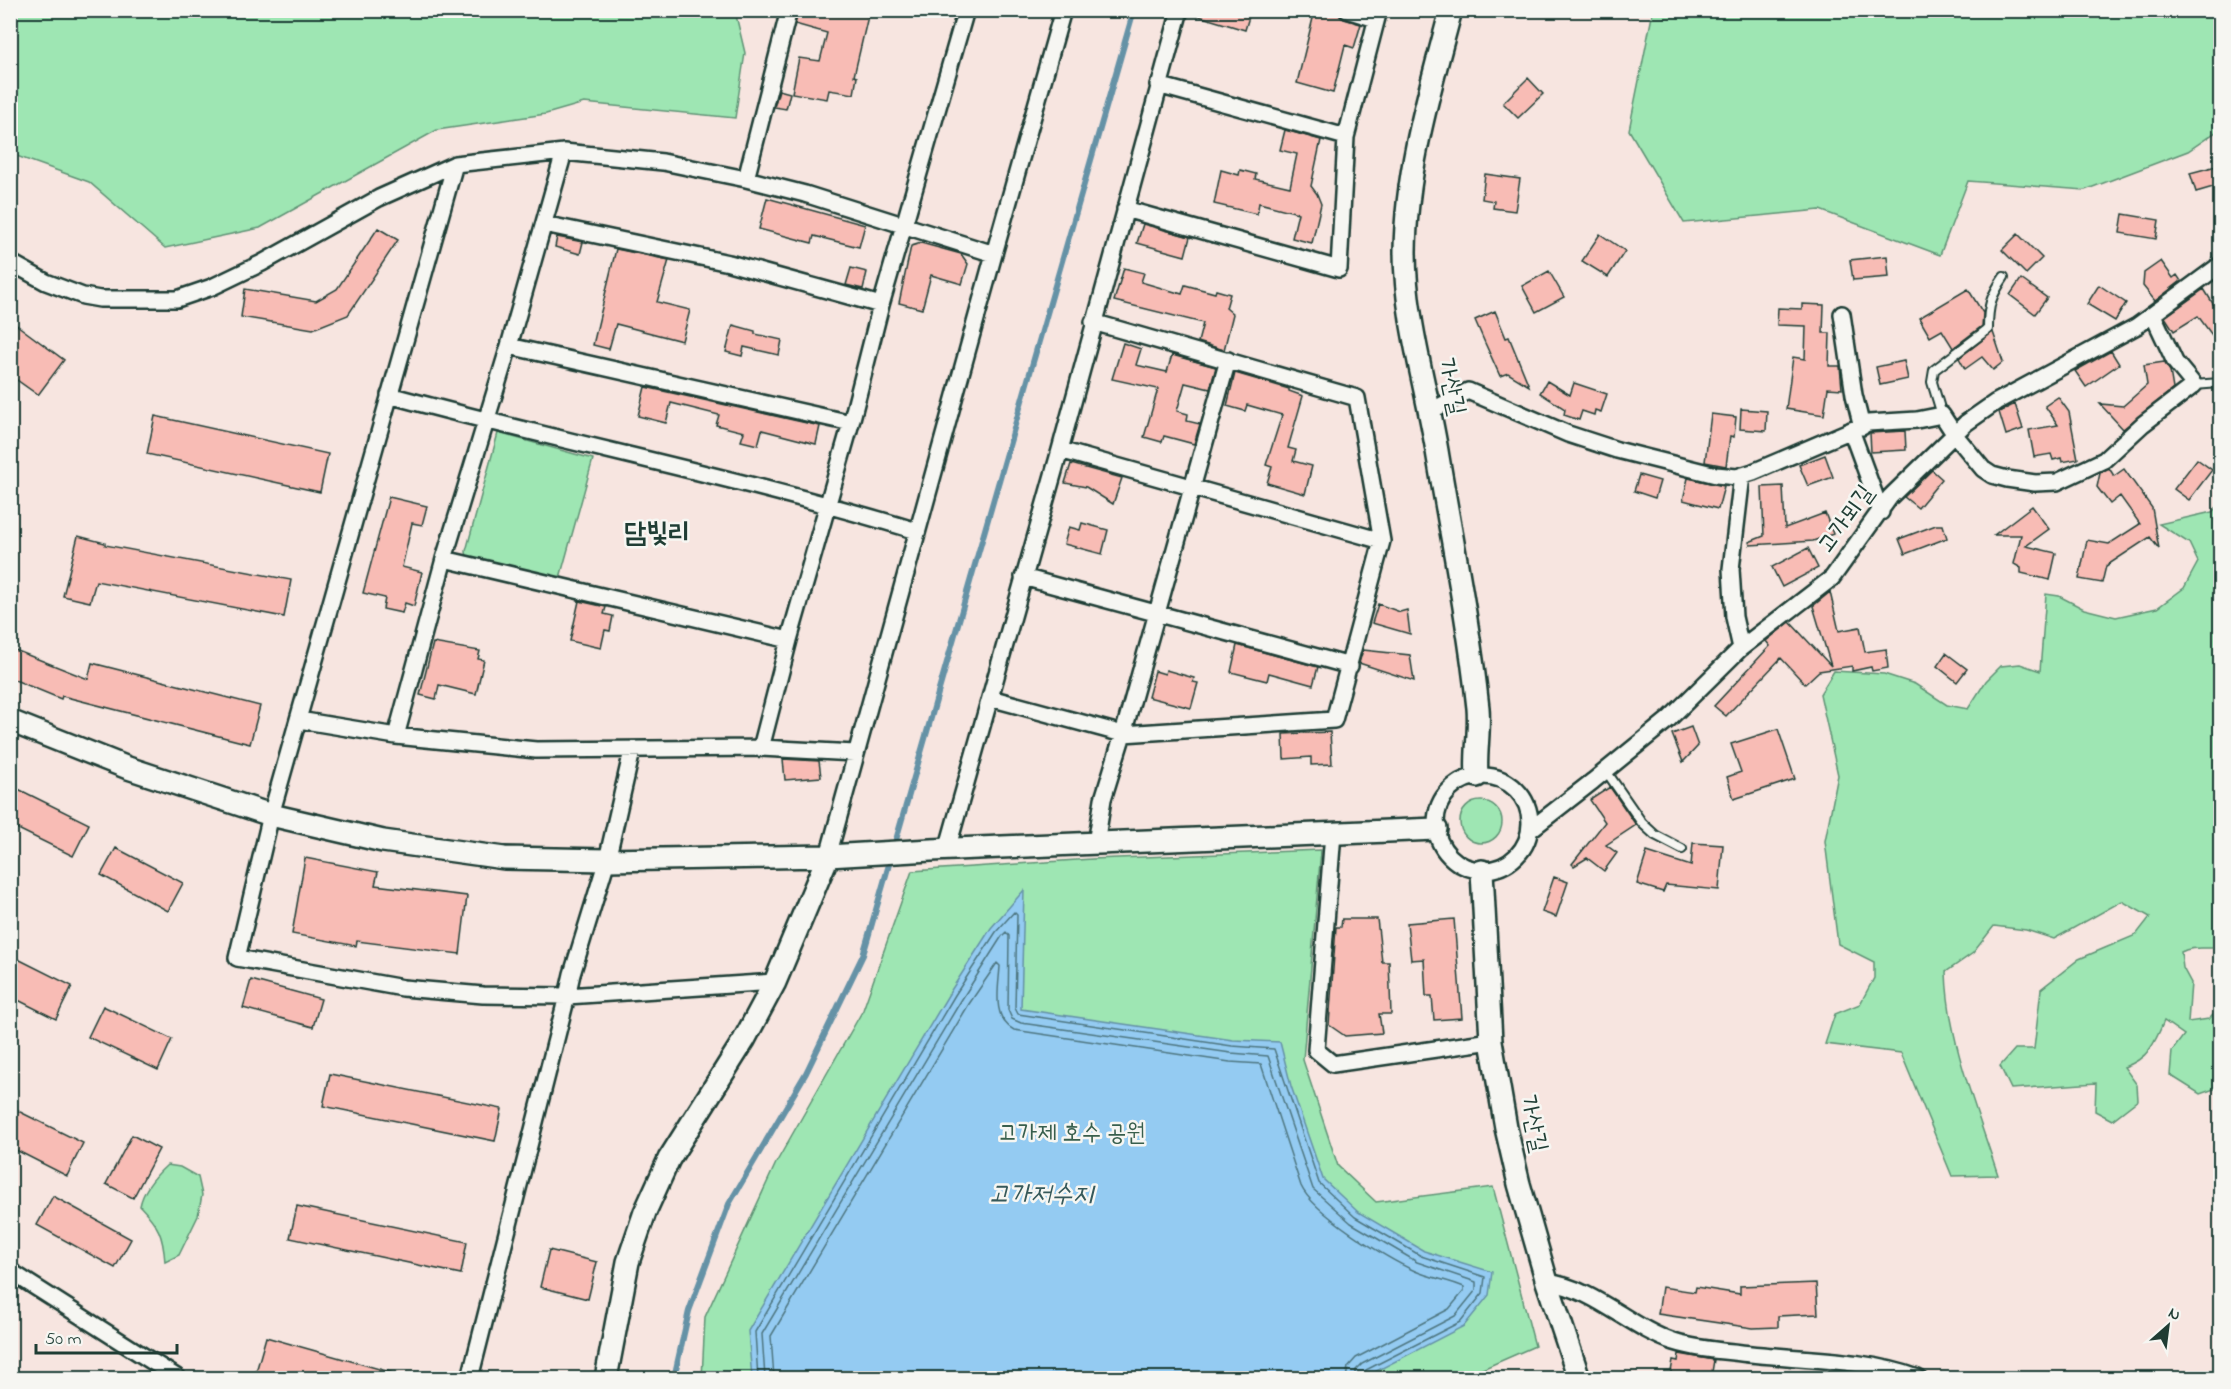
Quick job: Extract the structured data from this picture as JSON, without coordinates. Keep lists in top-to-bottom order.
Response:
{
  "streets": {
    "street": ["가산길", "고가뫼길"]
  },
  "crossings": [
    ["가산길", "고가뫼길"]
  ],
  "districts": ["담빛리"],
  "water": ["고가저수지"],
  "parks": ["고가제 호수 공원"],
  "scale_bar": "50 m",
  "north": "top right"
}
